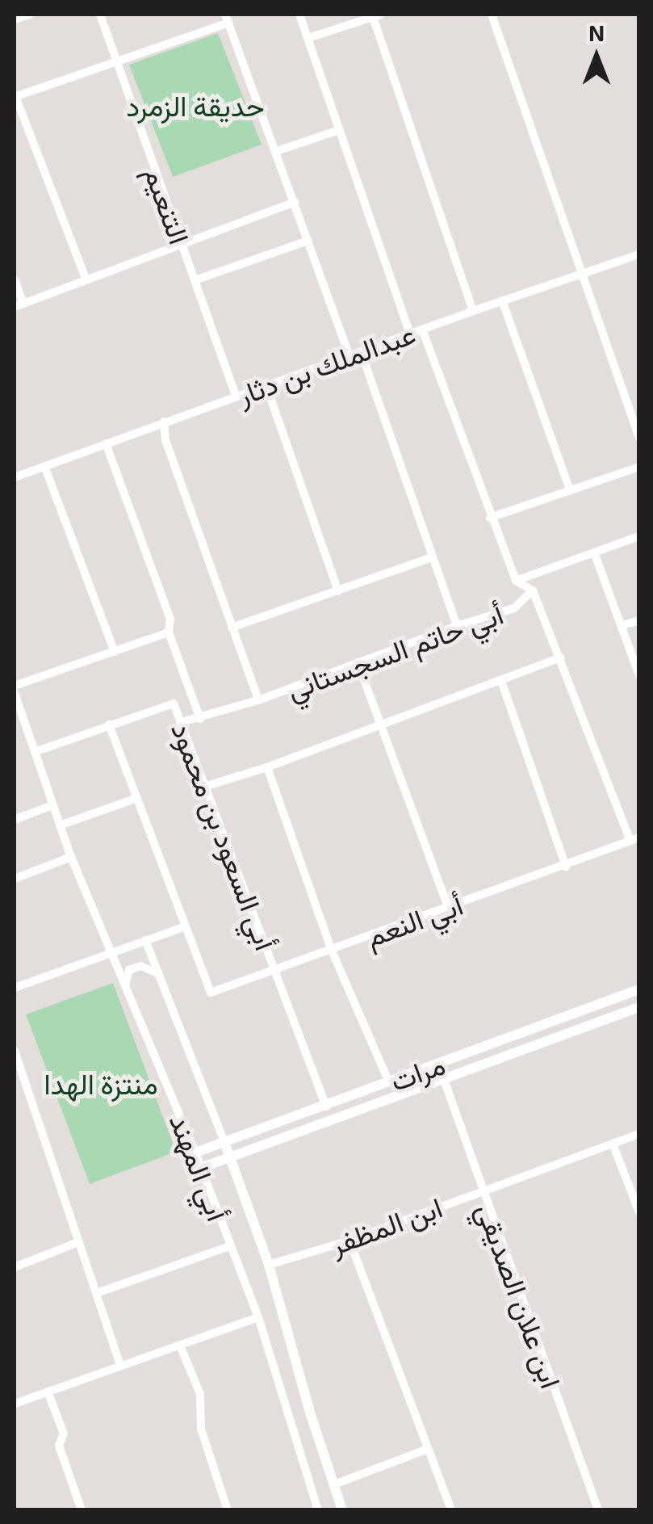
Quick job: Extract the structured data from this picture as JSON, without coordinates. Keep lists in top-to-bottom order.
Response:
{
  "streets": {
    "street": [
      "التنعيم",
      "عبدالملك بن دثار",
      "أبي حاتم السجستاني",
      "أبي السعود بن محمود",
      "أبي النعم",
      "مرات",
      "أبي المهند",
      "ابن المظفر",
      "ابن علان الصديقي"
    ]
  },
  "crossings": [
    ["التنعيم", "عبدالملك بن دثار"],
    ["أبي حاتم السجستاني", "أبي السعود بن محمود"],
    ["أبي حاتم السجستاني", "أبي النعم"],
    ["أبي السعود بن محمود", "أبي النعم"],
    ["أبي السعود بن محمود", "مرات"],
    ["أبي السعود بن محمود", "أبي المهند"],
    ["مرات", "أبي المهند"],
    ["مرات", "ابن علان الصديقي"],
    ["أبي المهند", "ابن المظفر"],
    ["ابن المظفر", "ابن علان الصديقي"]
  ],
  "parks": ["حديقة الزمرد", "منتزة الهدا"],
  "north": "top"
}
